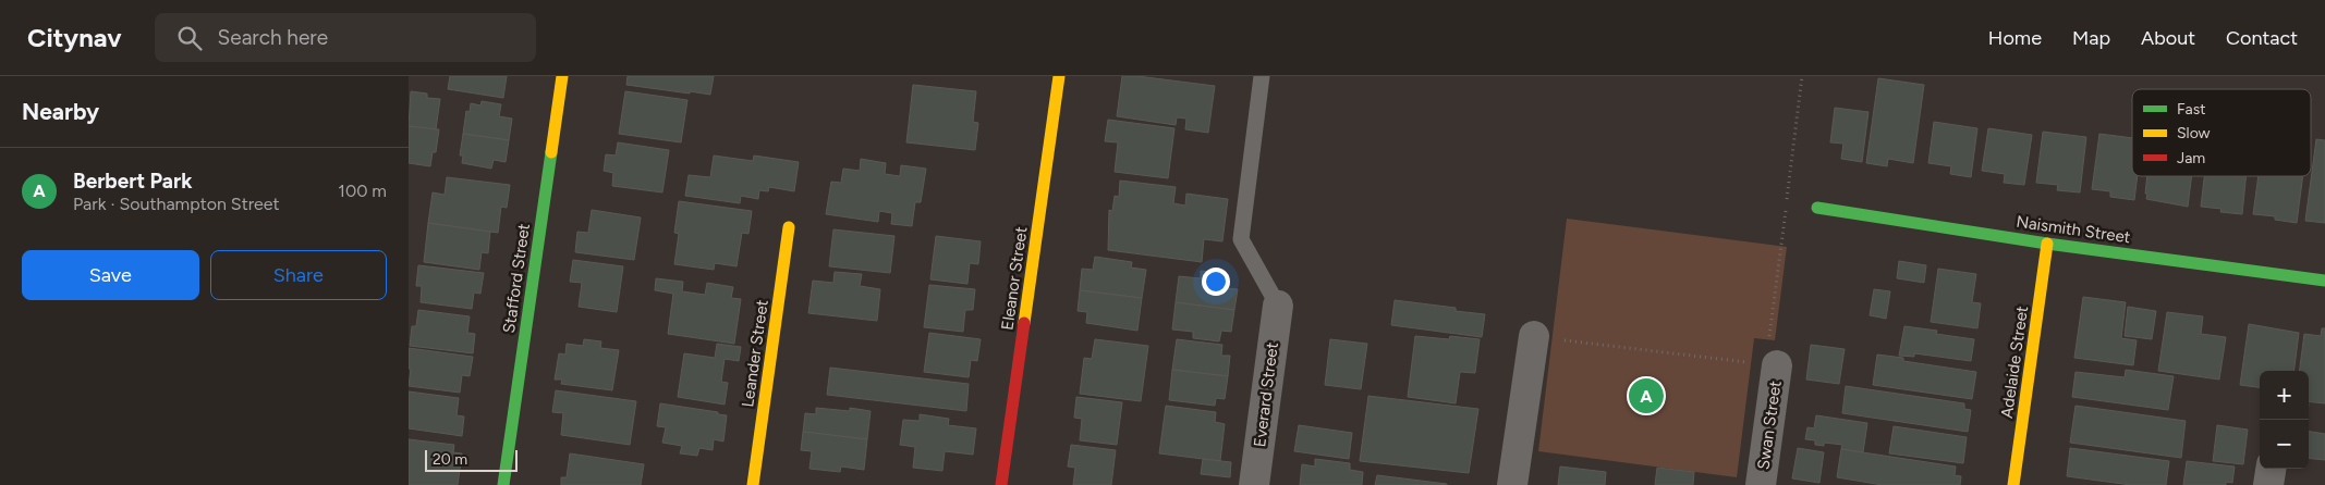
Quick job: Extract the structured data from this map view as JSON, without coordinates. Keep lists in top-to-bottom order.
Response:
{
  "streets": {
    "street": [
      "Naismith Street",
      "Stafford Street",
      "Eleanor Street",
      "Leander Street",
      "Adelaide Street",
      "Everard Street",
      "Swan Street"
    ]
  },
  "crossings": [
    ["Naismith Street", "Adelaide Street"]
  ],
  "legend": ["Fast", "Slow", "Jam"],
  "scale_bar": "20 m",
  "page": {
    "header": "Citynav",
    "search": "Search here",
    "nav": [
      "Home",
      "Map",
      "About",
      "Contact"
    ],
    "heading": "Nearby",
    "list": [
      {
        "mark": "A",
        "name": "Berbert Park",
        "note": "Park · Southampton Street",
        "value": "100 m"
      }
    ],
    "buttons": ["Save", "Share"],
    "map_buttons": ["+", "−"],
    "pins": "A",
    "scale": "20 m"
  }
}
